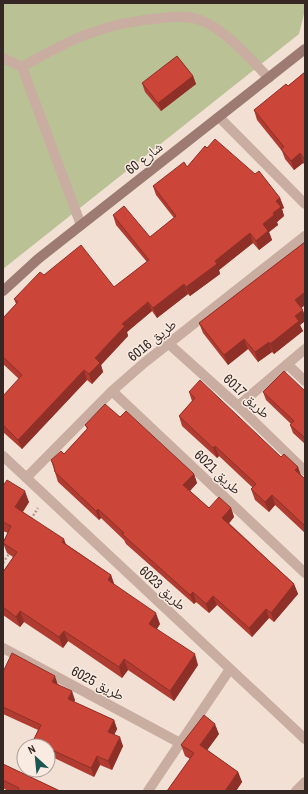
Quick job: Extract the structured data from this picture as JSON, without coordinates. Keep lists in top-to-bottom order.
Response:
{
  "streets": {
    "street": [
      "شارع 60",
      "طريق 6016",
      "طريق 6017",
      "طريق 6021",
      "طريق 6023",
      "طريق 6025"
    ]
  },
  "crossings": [
    ["طريق 6016", "طريق 6017"],
    ["طريق 6016", "طريق 6021"],
    ["طريق 6016", "طريق 6023"]
  ],
  "north": "top left"
}
